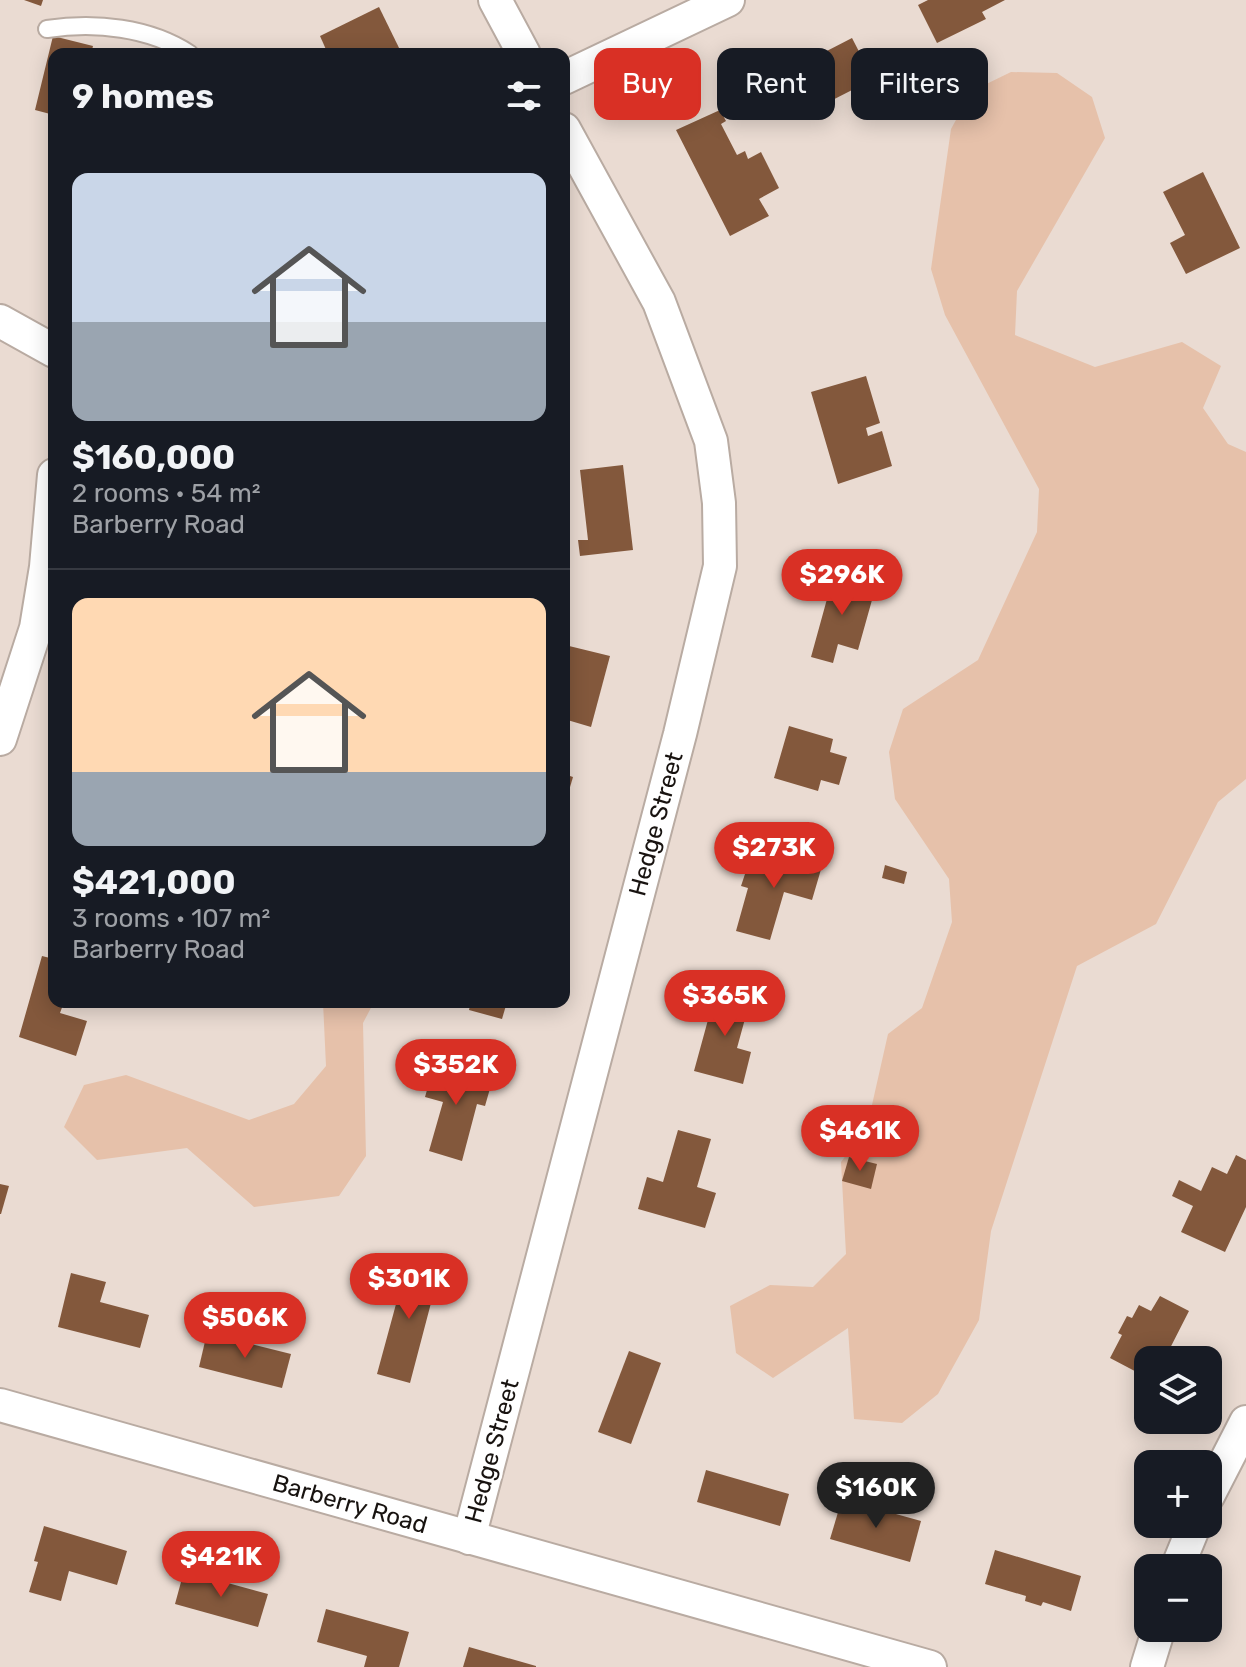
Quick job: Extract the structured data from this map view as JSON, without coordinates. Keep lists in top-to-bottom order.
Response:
{
  "streets": {
    "street": ["Hedge Street", "Barberry Road"]
  },
  "crossings": [
    ["Hedge Street", "Barberry Road"]
  ],
  "page": {
    "chip": ["Buy", "Rent", "Filters"],
    "heading": "9 homes",
    "list": [
      {
        "name": "$160,000",
        "note": "2 rooms · 54 m² · Barberry Road"
      },
      {
        "name": "$421,000",
        "note": "3 rooms · 107 m² · Barberry Road"
      }
    ],
    "price": [
      "$296K",
      "$273K",
      "$365K",
      "$352K",
      "$461K",
      "$301K",
      "$506K",
      "$160K",
      "$421K"
    ],
    "map_buttons": ["+", "−"]
  }
}
